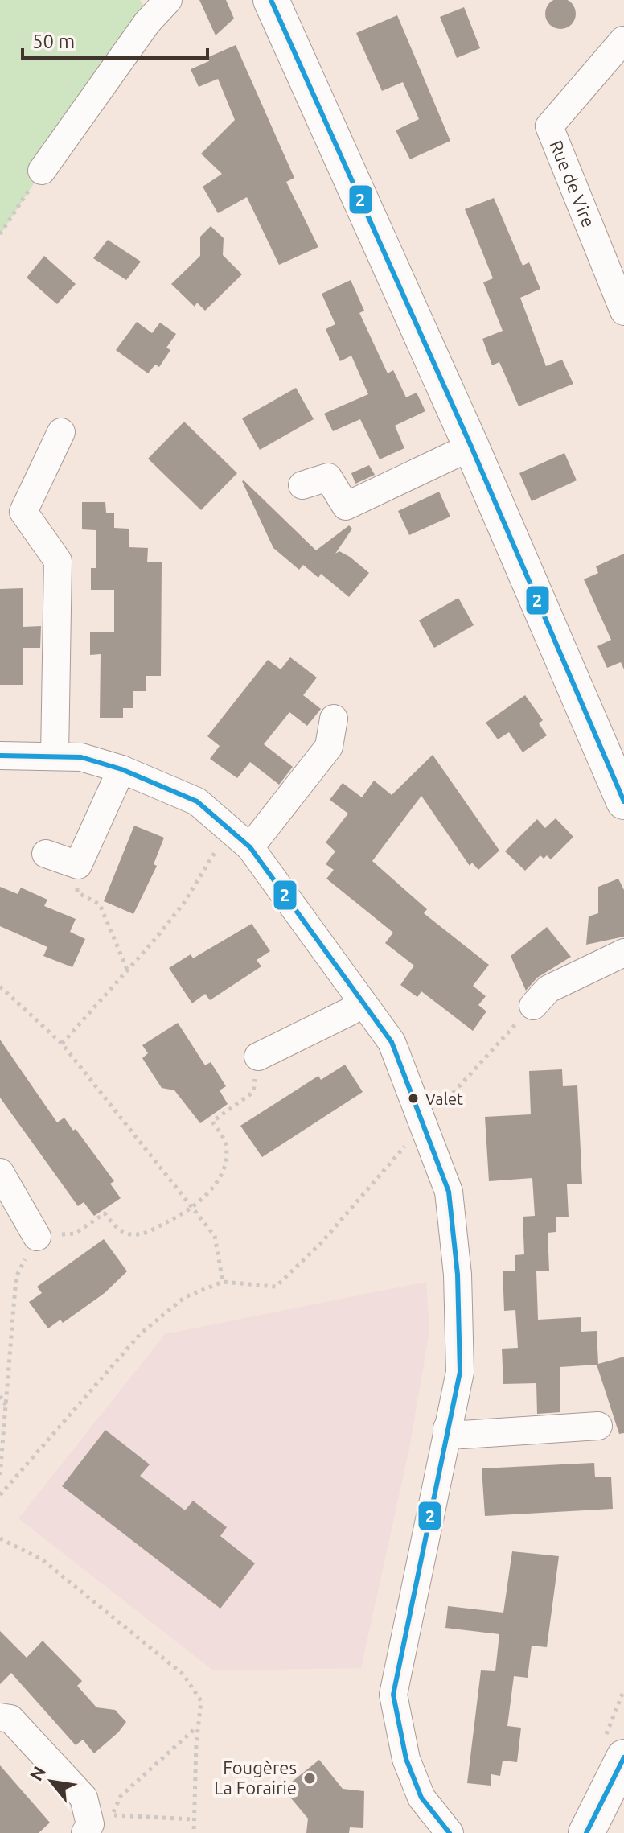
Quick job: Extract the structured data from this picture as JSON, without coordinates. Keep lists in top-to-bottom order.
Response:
{
  "streets": {
    "street": ["Rue de Vire"]
  },
  "places": ["Valet", "Fougères La Forairie"],
  "lines": ["transit line 2"],
  "scale_bar": "50 m",
  "north": "top left"
}
